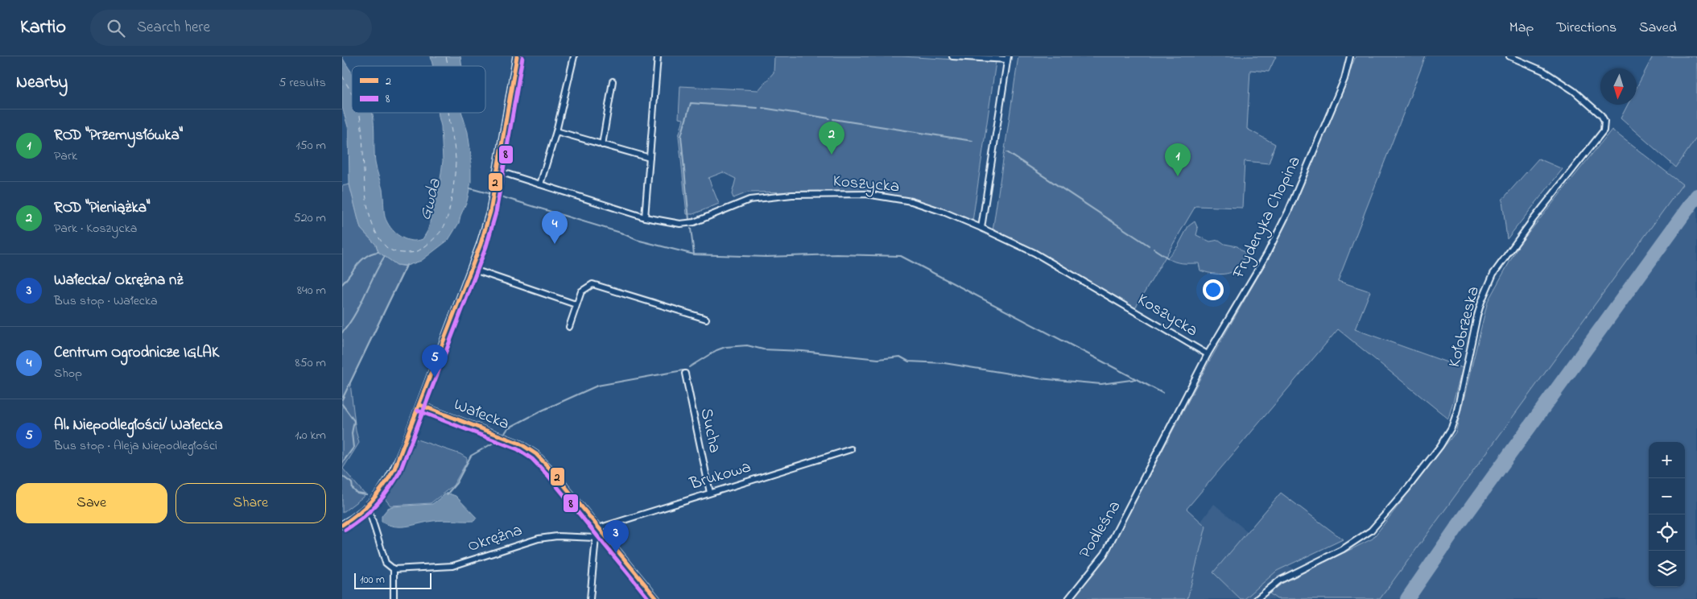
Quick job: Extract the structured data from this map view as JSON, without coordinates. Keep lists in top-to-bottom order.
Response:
{
  "streets": {
    "street": [
      "Koszycka",
      "Fryderyka Chopina",
      "Kołobrzeska",
      "Wałecka",
      "Sucha",
      "Brukowa",
      "Podleśna",
      "Okrężna"
    ]
  },
  "crossings": [
    ["Koszycka", "Fryderyka Chopina"],
    ["Fryderyka Chopina", "Podleśna"],
    ["Wałecka", "Brukowa"],
    ["Wałecka", "Okrężna"],
    ["Sucha", "Brukowa"]
  ],
  "water": ["Gwda"],
  "lines": ["transit line 2", "transit line 8"],
  "legend": ["2", "8"],
  "scale_bar": "100 m",
  "north": "bottom",
  "page": {
    "header": "Kartio",
    "search": "Search here",
    "nav": ["Map", "Directions", "Saved"],
    "heading": ["Nearby", "5 results"],
    "list": [
      {
        "mark": "1",
        "name": "ROD \"Przemysłówka\"",
        "note": "Park",
        "value": "150 m"
      },
      {
        "mark": "2",
        "name": "ROD \"Pieniążka\"",
        "note": "Park · Koszycka",
        "value": "520 m"
      },
      {
        "mark": "3",
        "name": "Wałecka/ Okrężna nż",
        "note": "Bus stop · Wałecka",
        "value": "840 m"
      },
      {
        "mark": "4",
        "name": "Centrum Ogrodnicze IGLAK",
        "note": "Shop",
        "value": "850 m"
      },
      {
        "mark": "5",
        "name": "Al. Niepodległości/ Wałecka",
        "note": "Bus stop · Aleja Niepodległości",
        "value": "1.0 km"
      }
    ],
    "pins": [
      "2",
      "1",
      "4",
      "5",
      "3"
    ],
    "map_buttons": ["+", "−"],
    "buttons": ["Save", "Share"],
    "scale": "100 m"
  }
}
